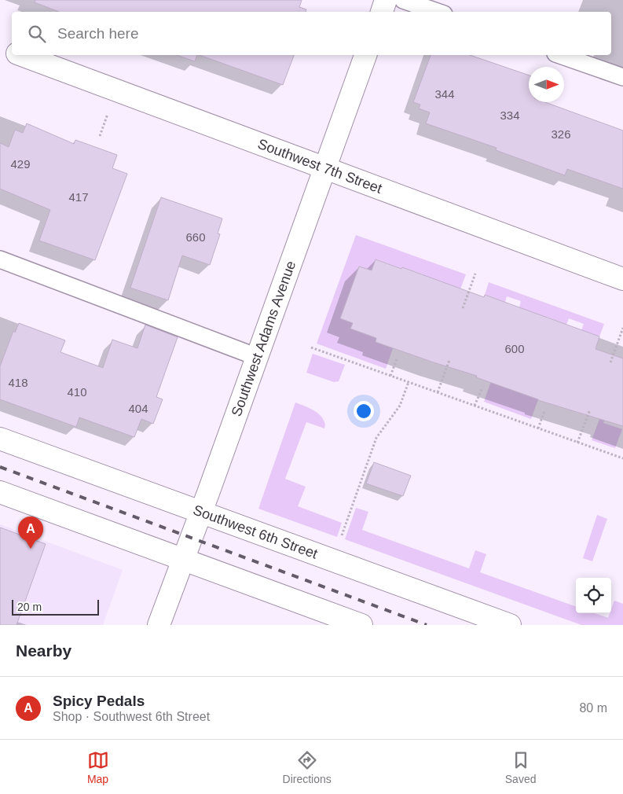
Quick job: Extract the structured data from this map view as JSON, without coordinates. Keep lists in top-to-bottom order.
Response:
{
  "streets": {
    "street": ["Southwest 7th Street", "Southwest Adams Avenue", "Southwest 6th Street"]
  },
  "crossings": [
    ["Southwest 7th Street", "Southwest Adams Avenue"],
    ["Southwest Adams Avenue", "Southwest 6th Street"]
  ],
  "house_numbers": [
    "344",
    "334",
    "326",
    "429",
    "417",
    "660",
    "600",
    "418",
    "410",
    "404"
  ],
  "scale_bar": "20 m",
  "north": "right",
  "page": {
    "search": "Search here",
    "pins": "A",
    "scale": "20 m",
    "heading": "Nearby",
    "list": [
      {
        "mark": "A",
        "name": "Spicy Pedals",
        "note": "Shop · Southwest 6th Street",
        "value": "80 m"
      }
    ],
    "nav": ["Map", "Directions", "Saved"]
  }
}
